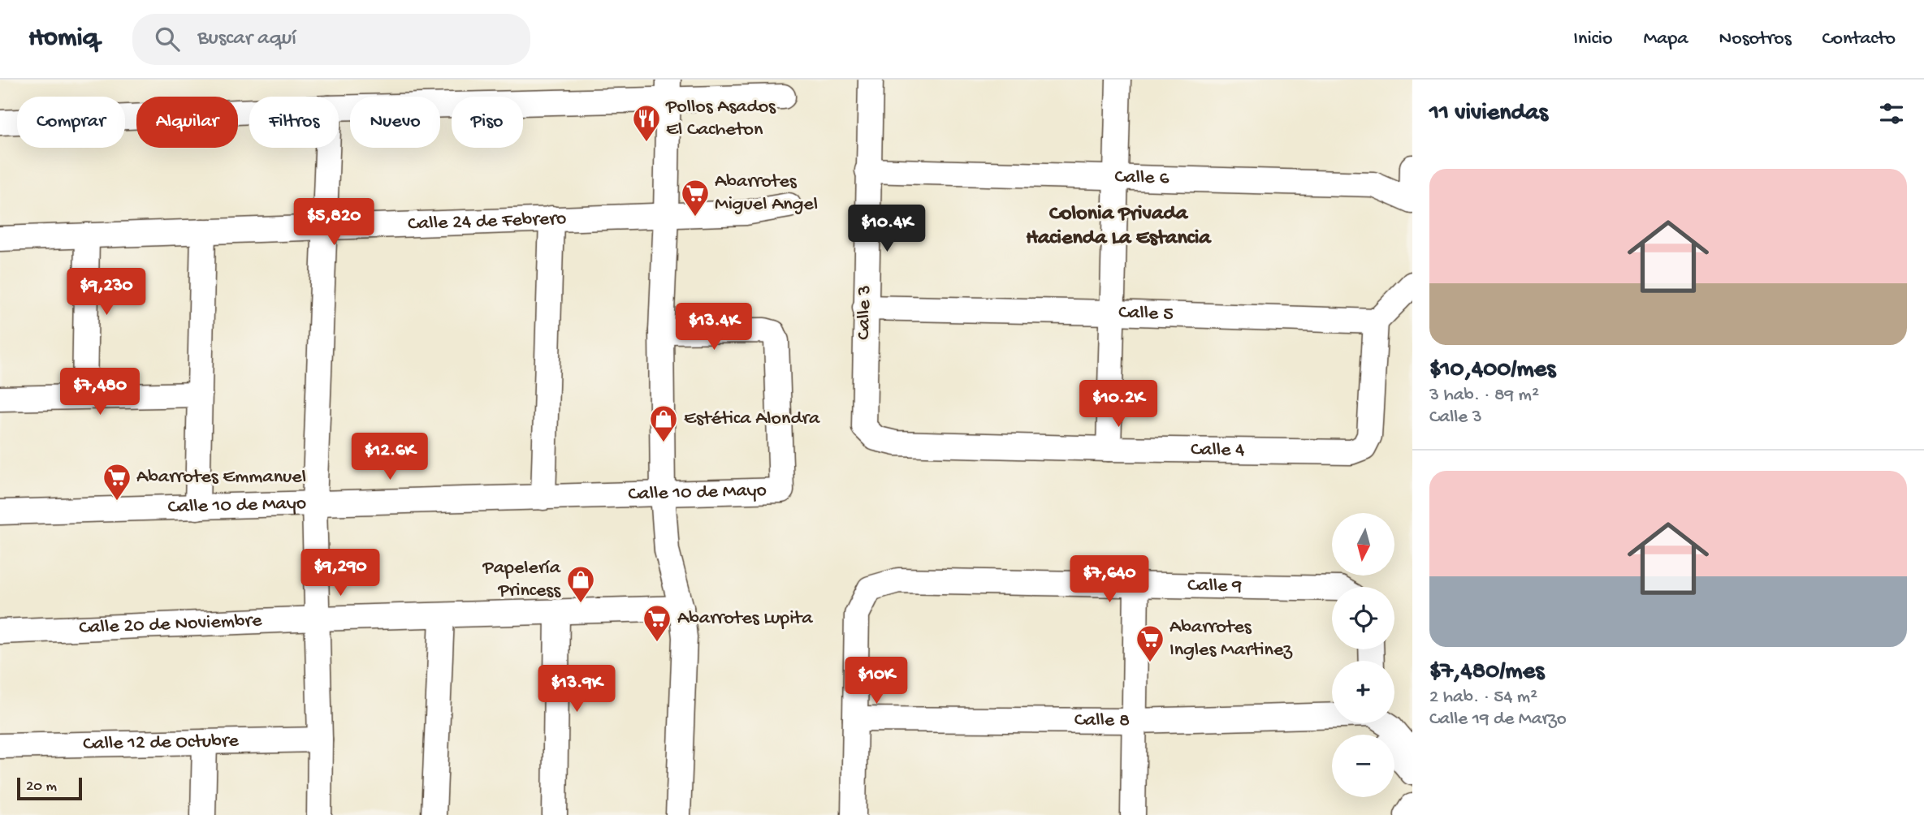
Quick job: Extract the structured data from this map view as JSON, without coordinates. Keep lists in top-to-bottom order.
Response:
{
  "streets": {
    "street": [
      "Calle 6",
      "Calle 24 de Febrero",
      "Calle 3",
      "Calle 5",
      "Calle 4",
      "Calle 10 de Mayo",
      "Calle 9",
      "Calle 20 de Noviembre",
      "Calle 8",
      "Calle 12 de Octubre"
    ]
  },
  "crossings": [
    ["Calle 6", "Calle 3"],
    ["Calle 3", "Calle 5"],
    ["Calle 3", "Calle 4"],
    ["Calle 5", "Calle 4"],
    ["Calle 9", "Calle 8"]
  ],
  "districts": ["Colonia Privada Hacienda La Estancia"],
  "places": {
    "restaurant": ["Pollos Asados El Cacheton"],
    "supermarket": [
      "Abarrotes Miguel Angel",
      "Abarrotes Emmanuel",
      "Abarrotes Lupita",
      "Abarrotes Ingles Martinez"
    ],
    "shop": ["Estética Alondra", "Papelería Princess"]
  },
  "scale_bar": "20 m",
  "north": "bottom",
  "page": {
    "header": "Homiq",
    "search": "Buscar aquí",
    "nav": [
      "Inicio",
      "Mapa",
      "Nosotros",
      "Contacto"
    ],
    "heading": "11 viviendas",
    "chip": [
      "Comprar",
      "Alquilar",
      "Filtros",
      "Nuevo",
      "Piso"
    ],
    "list": [
      {
        "name": "$10,400/mes",
        "note": "3 hab. · 89 m² · Calle 3"
      },
      {
        "name": "$7,480/mes",
        "note": "2 hab. · 54 m² · Calle 19 de Marzo"
      }
    ],
    "price": [
      "$5,820",
      "$10.4K",
      "$9,230",
      "$13.4K",
      "$7,480",
      "$10.2K",
      "$12.6K",
      "$9,290",
      "$7,640",
      "$10K",
      "$13.9K"
    ],
    "map_buttons": ["+", "−"],
    "scale": "20 m"
  }
}
